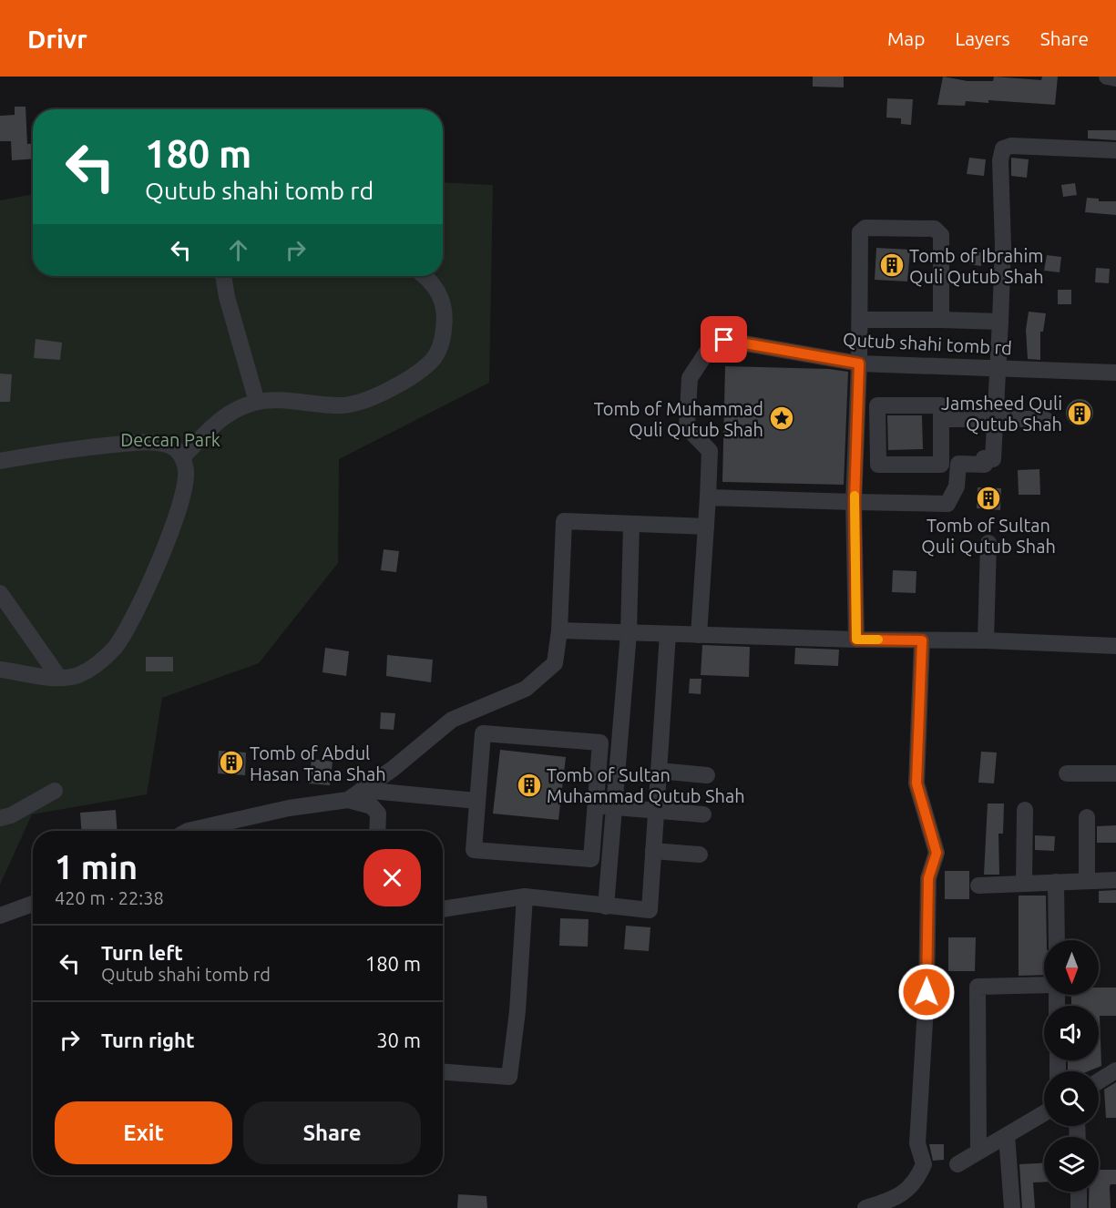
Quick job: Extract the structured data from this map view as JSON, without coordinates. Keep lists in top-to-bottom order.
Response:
{
  "streets": {
    "street": ["Qutub shahi tomb rd"]
  },
  "parks": ["Deccan Park"],
  "places": {
    "building": [
      "Tomb of Ibrahim Quli Qutub Shah",
      "Jamsheed Quli Qutub Shah",
      "Tomb of Sultan Quli Qutub Shah",
      "Tomb of Abdul Hasan Tana Shah",
      "Tomb of Sultan Muhammad Qutub Shah"
    ],
    "place": ["Tomb of Muhammad Quli Qutub Shah"]
  },
  "north": "bottom",
  "page": {
    "header": "Drivr",
    "nav": ["Map", "Layers", "Share"],
    "turn": ["180 m", "Qutub shahi tomb rd"],
    "heading": ["1 min", "420 m · 22:38"],
    "list": [
      {
        "name": "Turn left",
        "note": "Qutub shahi tomb rd",
        "value": "180 m"
      },
      {
        "name": "Turn right",
        "value": "30 m"
      }
    ],
    "buttons": ["Exit", "Share"]
  }
}
